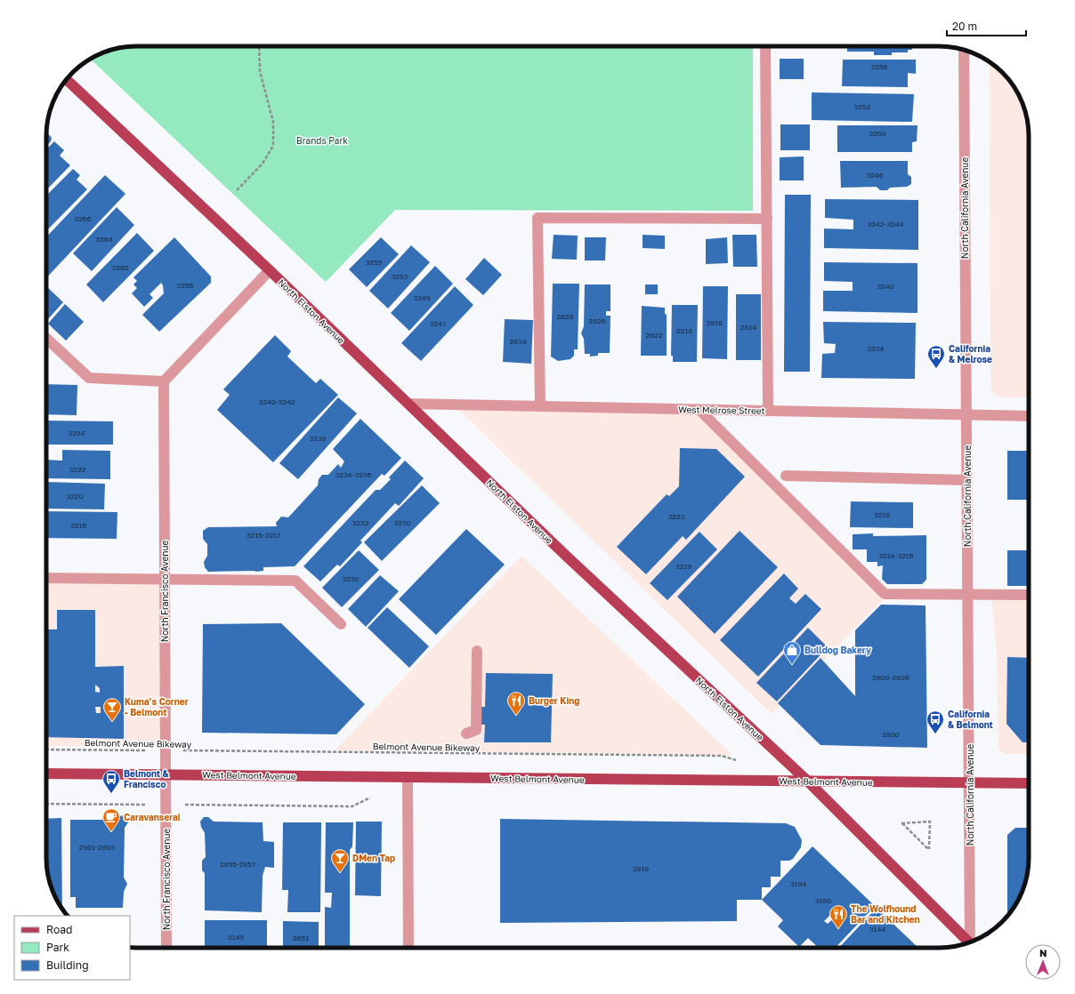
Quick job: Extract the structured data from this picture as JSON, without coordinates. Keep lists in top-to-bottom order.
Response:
{
  "streets": {
    "main road": ["North Elston Avenue", "West Belmont Avenue"],
    "street": ["North California Avenue", "West Melrose Street", "North Francisco Avenue"],
    "path": ["Belmont Avenue Bikeway"]
  },
  "crossings": [
    ["North California Avenue", "West Melrose Street"],
    ["North California Avenue", "West Belmont Avenue"],
    ["North Elston Avenue", "West Melrose Street"],
    ["North Elston Avenue", "West Belmont Avenue"],
    ["North Francisco Avenue", "Belmont Avenue Bikeway"],
    ["North Francisco Avenue", "West Belmont Avenue"]
  ],
  "parks": ["Brands Park"],
  "places": {
    "bus stop": ["California & Melrose", "California & Belmont", "Belmont & Francisco"],
    "shop": ["Bulldog Bakery"],
    "restaurant": ["Burger King", "The Wolfhound Bar and Kitchen"],
    "bar": ["Kuma’s Corner - Belmont", "DMen Tap"],
    "cafe": ["Caravanserai"]
  },
  "house_numbers": [
    "3256",
    "3252",
    "3250",
    "3246",
    "3266",
    "3242-3244",
    "3264",
    "3255",
    "3262",
    "3253",
    "3256",
    "3240",
    "3249",
    "2828",
    "2826",
    "2816",
    "3247",
    "2814",
    "2818",
    "2822",
    "2834",
    "3234",
    "3240-3242",
    "3224",
    "3238",
    "3222",
    "3234-3236",
    "3220",
    "3218",
    "3223",
    "3232",
    "3230",
    "3216",
    "3215-3217",
    "3214-3216",
    "3219",
    "3230",
    "2800-2806",
    "2800",
    "2901-2903",
    "2855-2857",
    "2819",
    "3194",
    "3190",
    "3144",
    "3149",
    "2851"
  ],
  "legend": ["Road", "Park", "Building"],
  "scale_bar": "20 m",
  "north": "top"
}
